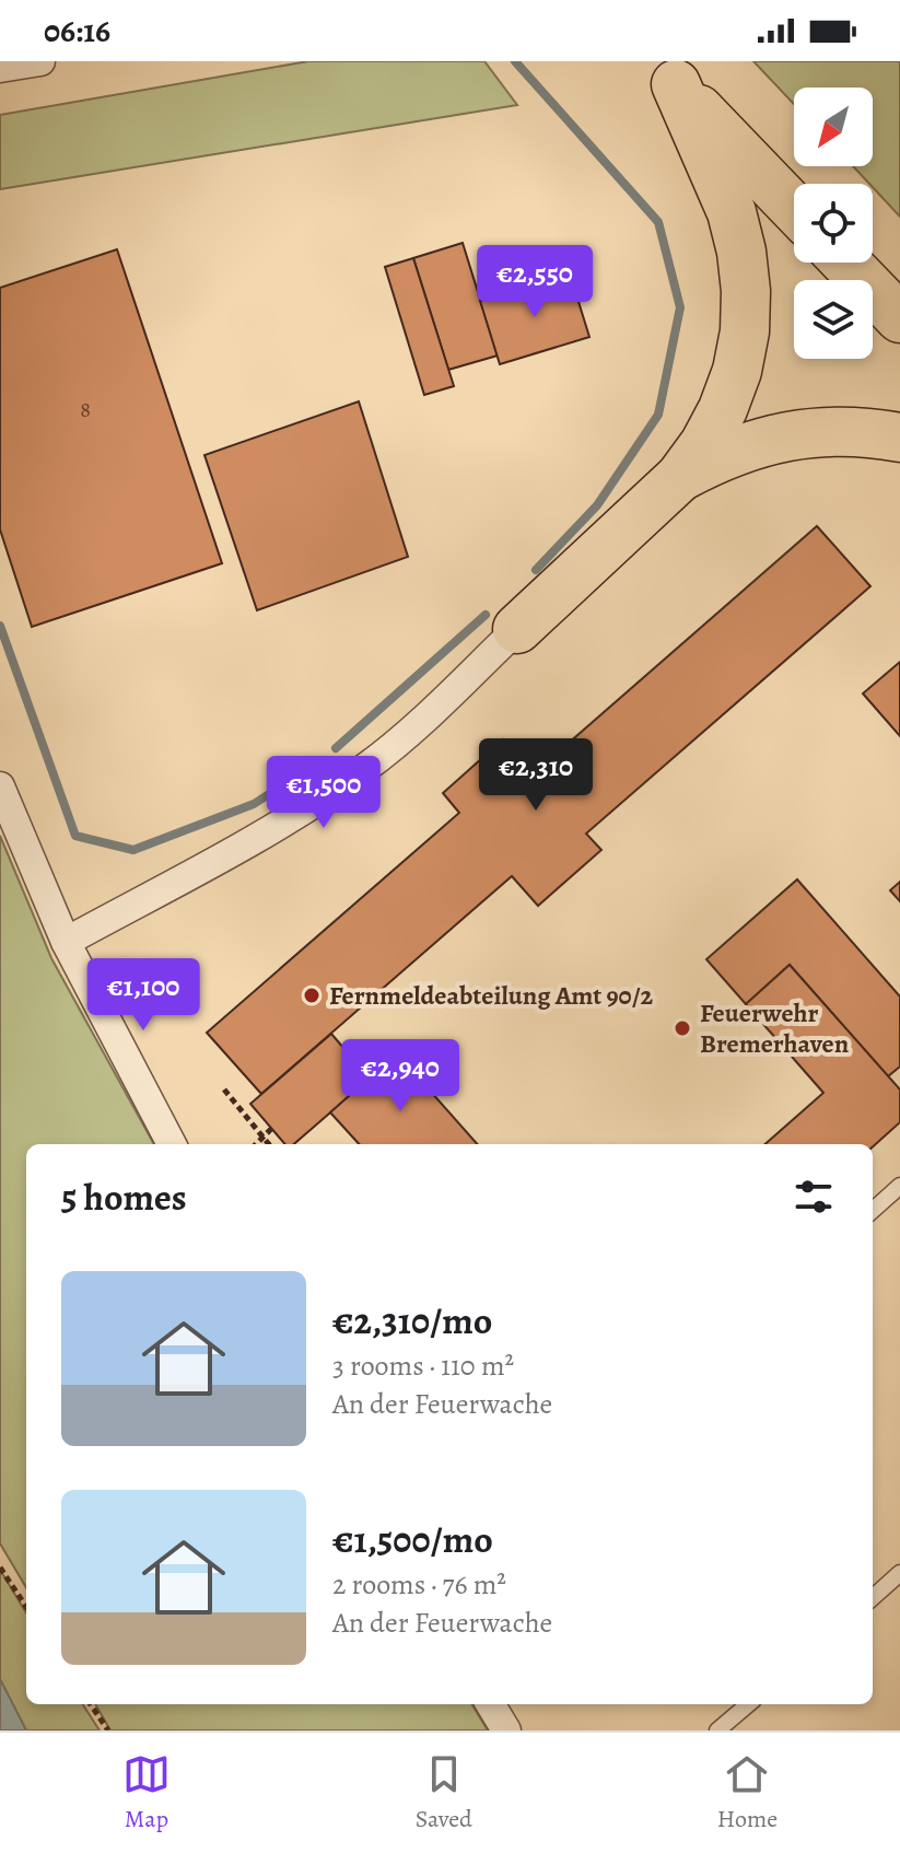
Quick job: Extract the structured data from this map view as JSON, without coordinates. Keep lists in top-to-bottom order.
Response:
{
  "places": ["Fernmeldeabteilung Amt 90/2", "Feuerwehr Bremerhaven"],
  "house_numbers": ["8"],
  "north": "bottom left",
  "page": {
    "status": "06:16",
    "price": [
      "€2,550",
      "€2,310",
      "€1,500",
      "€1,100",
      "€2,940"
    ],
    "heading": "5 homes",
    "list": [
      {
        "name": "€2,310/mo",
        "note": "3 rooms · 110 m² · An der Feuerwache"
      },
      {
        "name": "€1,500/mo",
        "note": "2 rooms · 76 m² · An der Feuerwache"
      }
    ],
    "tabs": ["Map", "Saved", "Home"]
  }
}
